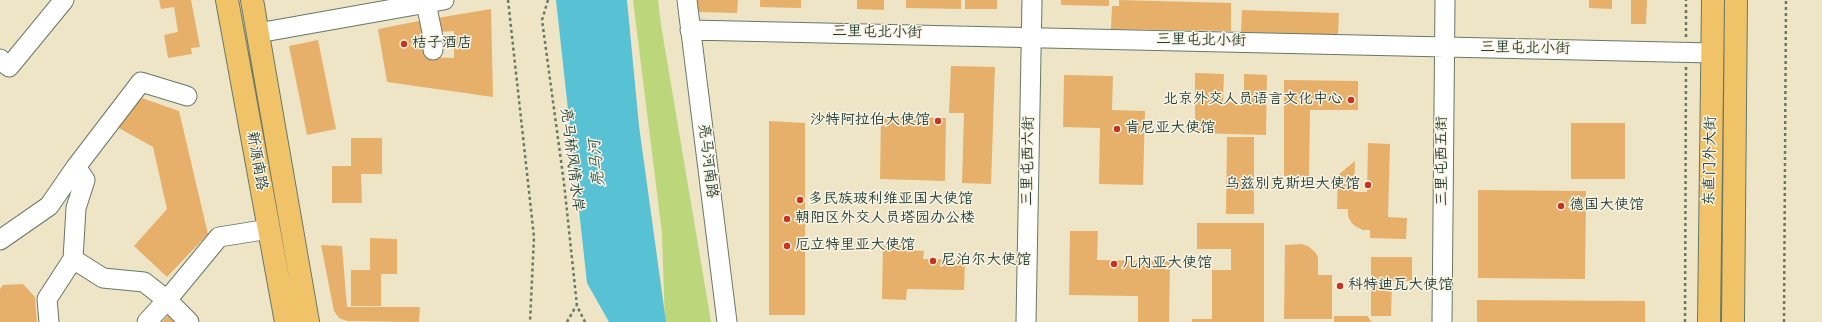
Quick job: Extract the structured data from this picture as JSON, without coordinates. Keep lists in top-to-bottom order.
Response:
{
  "streets": {
    "main road": ["新源南路", "东直门外大街"],
    "street": [
      "三里屯北小街",
      "亮马河南路",
      "三里屯西六街",
      "三里屯西五街"
    ],
    "path": ["亮马桥风情水岸"]
  },
  "crossings": [
    ["三里屯北小街", "亮马河南路"],
    ["三里屯北小街", "三里屯西六街"],
    ["三里屯北小街", "三里屯西五街"],
    ["三里屯北小街", "东直门外大街"]
  ],
  "water": ["亮马河"],
  "places": [
    "桔子酒店",
    "北京外交人员语言文化中心",
    "沙特阿拉伯大使馆",
    "肯尼亚大使馆",
    "乌兹别克斯坦大使馆",
    "多民族玻利维亚国大使馆",
    "德国大使馆",
    "朝阳区外交人员塔园办公楼",
    "厄立特里亚大使馆",
    "尼泊尔大使馆",
    "几内亚大使馆",
    "科特迪瓦大使馆"
  ]
}
